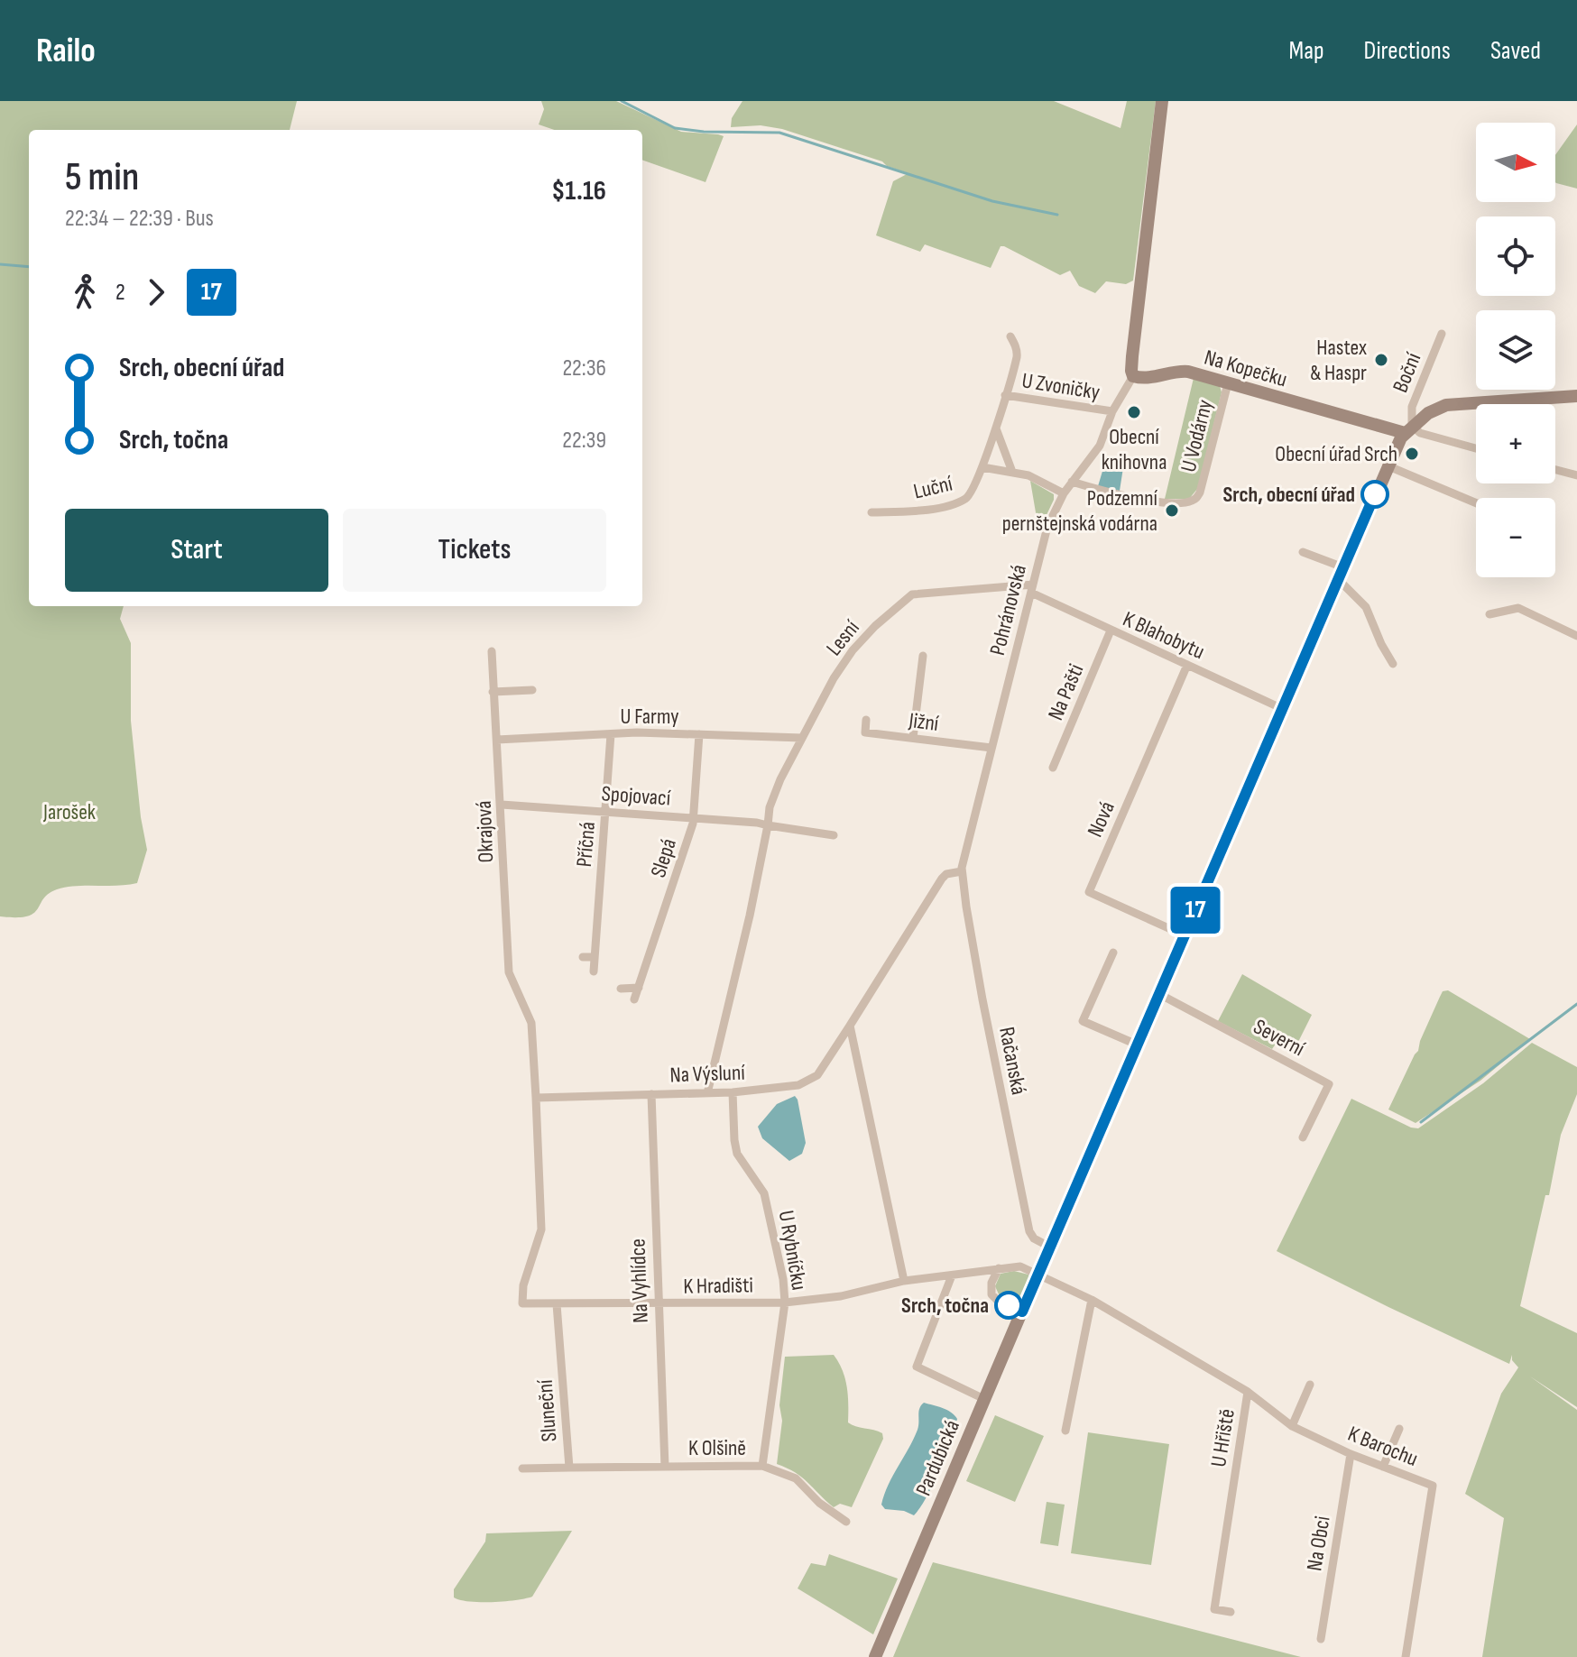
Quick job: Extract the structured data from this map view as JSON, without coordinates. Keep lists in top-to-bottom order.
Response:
{
  "streets": {
    "street": [
      "Na Kopečku",
      "Boční",
      "U Zvoničky",
      "U Vodárny",
      "Luční",
      "Pohránovská",
      "K Blahobytu",
      "Lesní",
      "Na Pašti",
      "U Farmy",
      "Jižní",
      "Spojovací",
      "Nová",
      "Okrajová",
      "Příčná",
      "Slepá",
      "Severní",
      "Račanská",
      "Na Výsluní",
      "U Rybníčku",
      "Na Vyhlídce",
      "K Hradišti",
      "Sluneční",
      "U Hřiště",
      "K Barochu",
      "K Olšině",
      "Pardubická",
      "Na Obci"
    ]
  },
  "crossings": [
    ["Na Kopečku", "Boční"],
    ["Na Kopečku", "U Vodárny"],
    ["Na Kopečku", "Pohránovská"],
    ["Na Kopečku", "Pardubická"],
    ["Boční", "Pardubická"],
    ["U Zvoničky", "Luční"],
    ["U Zvoničky", "Pohránovská"],
    ["U Vodárny", "Pohránovská"],
    ["Pohránovská", "K Blahobytu"],
    ["Pohránovská", "Lesní"],
    ["Pohránovská", "Jižní"],
    ["Pohránovská", "Račanská"],
    ["Pohránovská", "Na Výsluní"],
    ["K Blahobytu", "Lesní"],
    ["K Blahobytu", "Na Pašti"],
    ["K Blahobytu", "Nová"],
    ["K Blahobytu", "Pardubická"],
    ["Lesní", "U Farmy"],
    ["Lesní", "Spojovací"],
    ["Lesní", "Na Výsluní"],
    ["U Farmy", "Okrajová"],
    ["U Farmy", "Příčná"],
    ["U Farmy", "Slepá"],
    ["Spojovací", "Okrajová"],
    ["Spojovací", "Příčná"],
    ["Spojovací", "Slepá"],
    ["Nová", "Pardubická"],
    ["Okrajová", "Na Výsluní"],
    ["Okrajová", "K Hradišti"],
    ["Severní", "Pardubická"],
    ["Račanská", "Na Výsluní"],
    ["Račanská", "Pardubická"],
    ["Na Výsluní", "U Rybníčku"],
    ["Na Výsluní", "Na Vyhlídce"],
    ["Na Výsluní", "K Hradišti"],
    ["U Rybníčku", "K Hradišti"],
    ["U Rybníčku", "K Olšině"],
    ["Na Vyhlídce", "K Hradišti"],
    ["Na Vyhlídce", "K Olšině"],
    ["K Hradišti", "Sluneční"],
    ["Sluneční", "K Olšině"],
    ["U Hřiště", "K Barochu"],
    ["U Hřiště", "Pardubická"],
    ["K Barochu", "Na Obci"]
  ],
  "parks": ["Jarošek"],
  "places": [
    "Hastex & Haspr",
    "Obecní knihovna",
    "Obecní úřad Srch",
    "Srch, obecní úřad",
    "Podzemní pernštejnská vodárna",
    "Srch, točna"
  ],
  "lines": ["bus line 17"],
  "north": "right",
  "page": {
    "header": "Railo",
    "nav": ["Map", "Directions", "Saved"],
    "on_map": "17",
    "map_buttons": ["+", "−"],
    "heading": ["5 min", "22:34 – 22:39 · Bus", "$1.16"],
    "legs": ["2", "17"],
    "list": [
      {
        "name": "Srch, obecní úřad",
        "value": "22:36"
      },
      {
        "name": "Srch, točna",
        "value": "22:39"
      }
    ],
    "buttons": ["Start", "Tickets"]
  }
}
